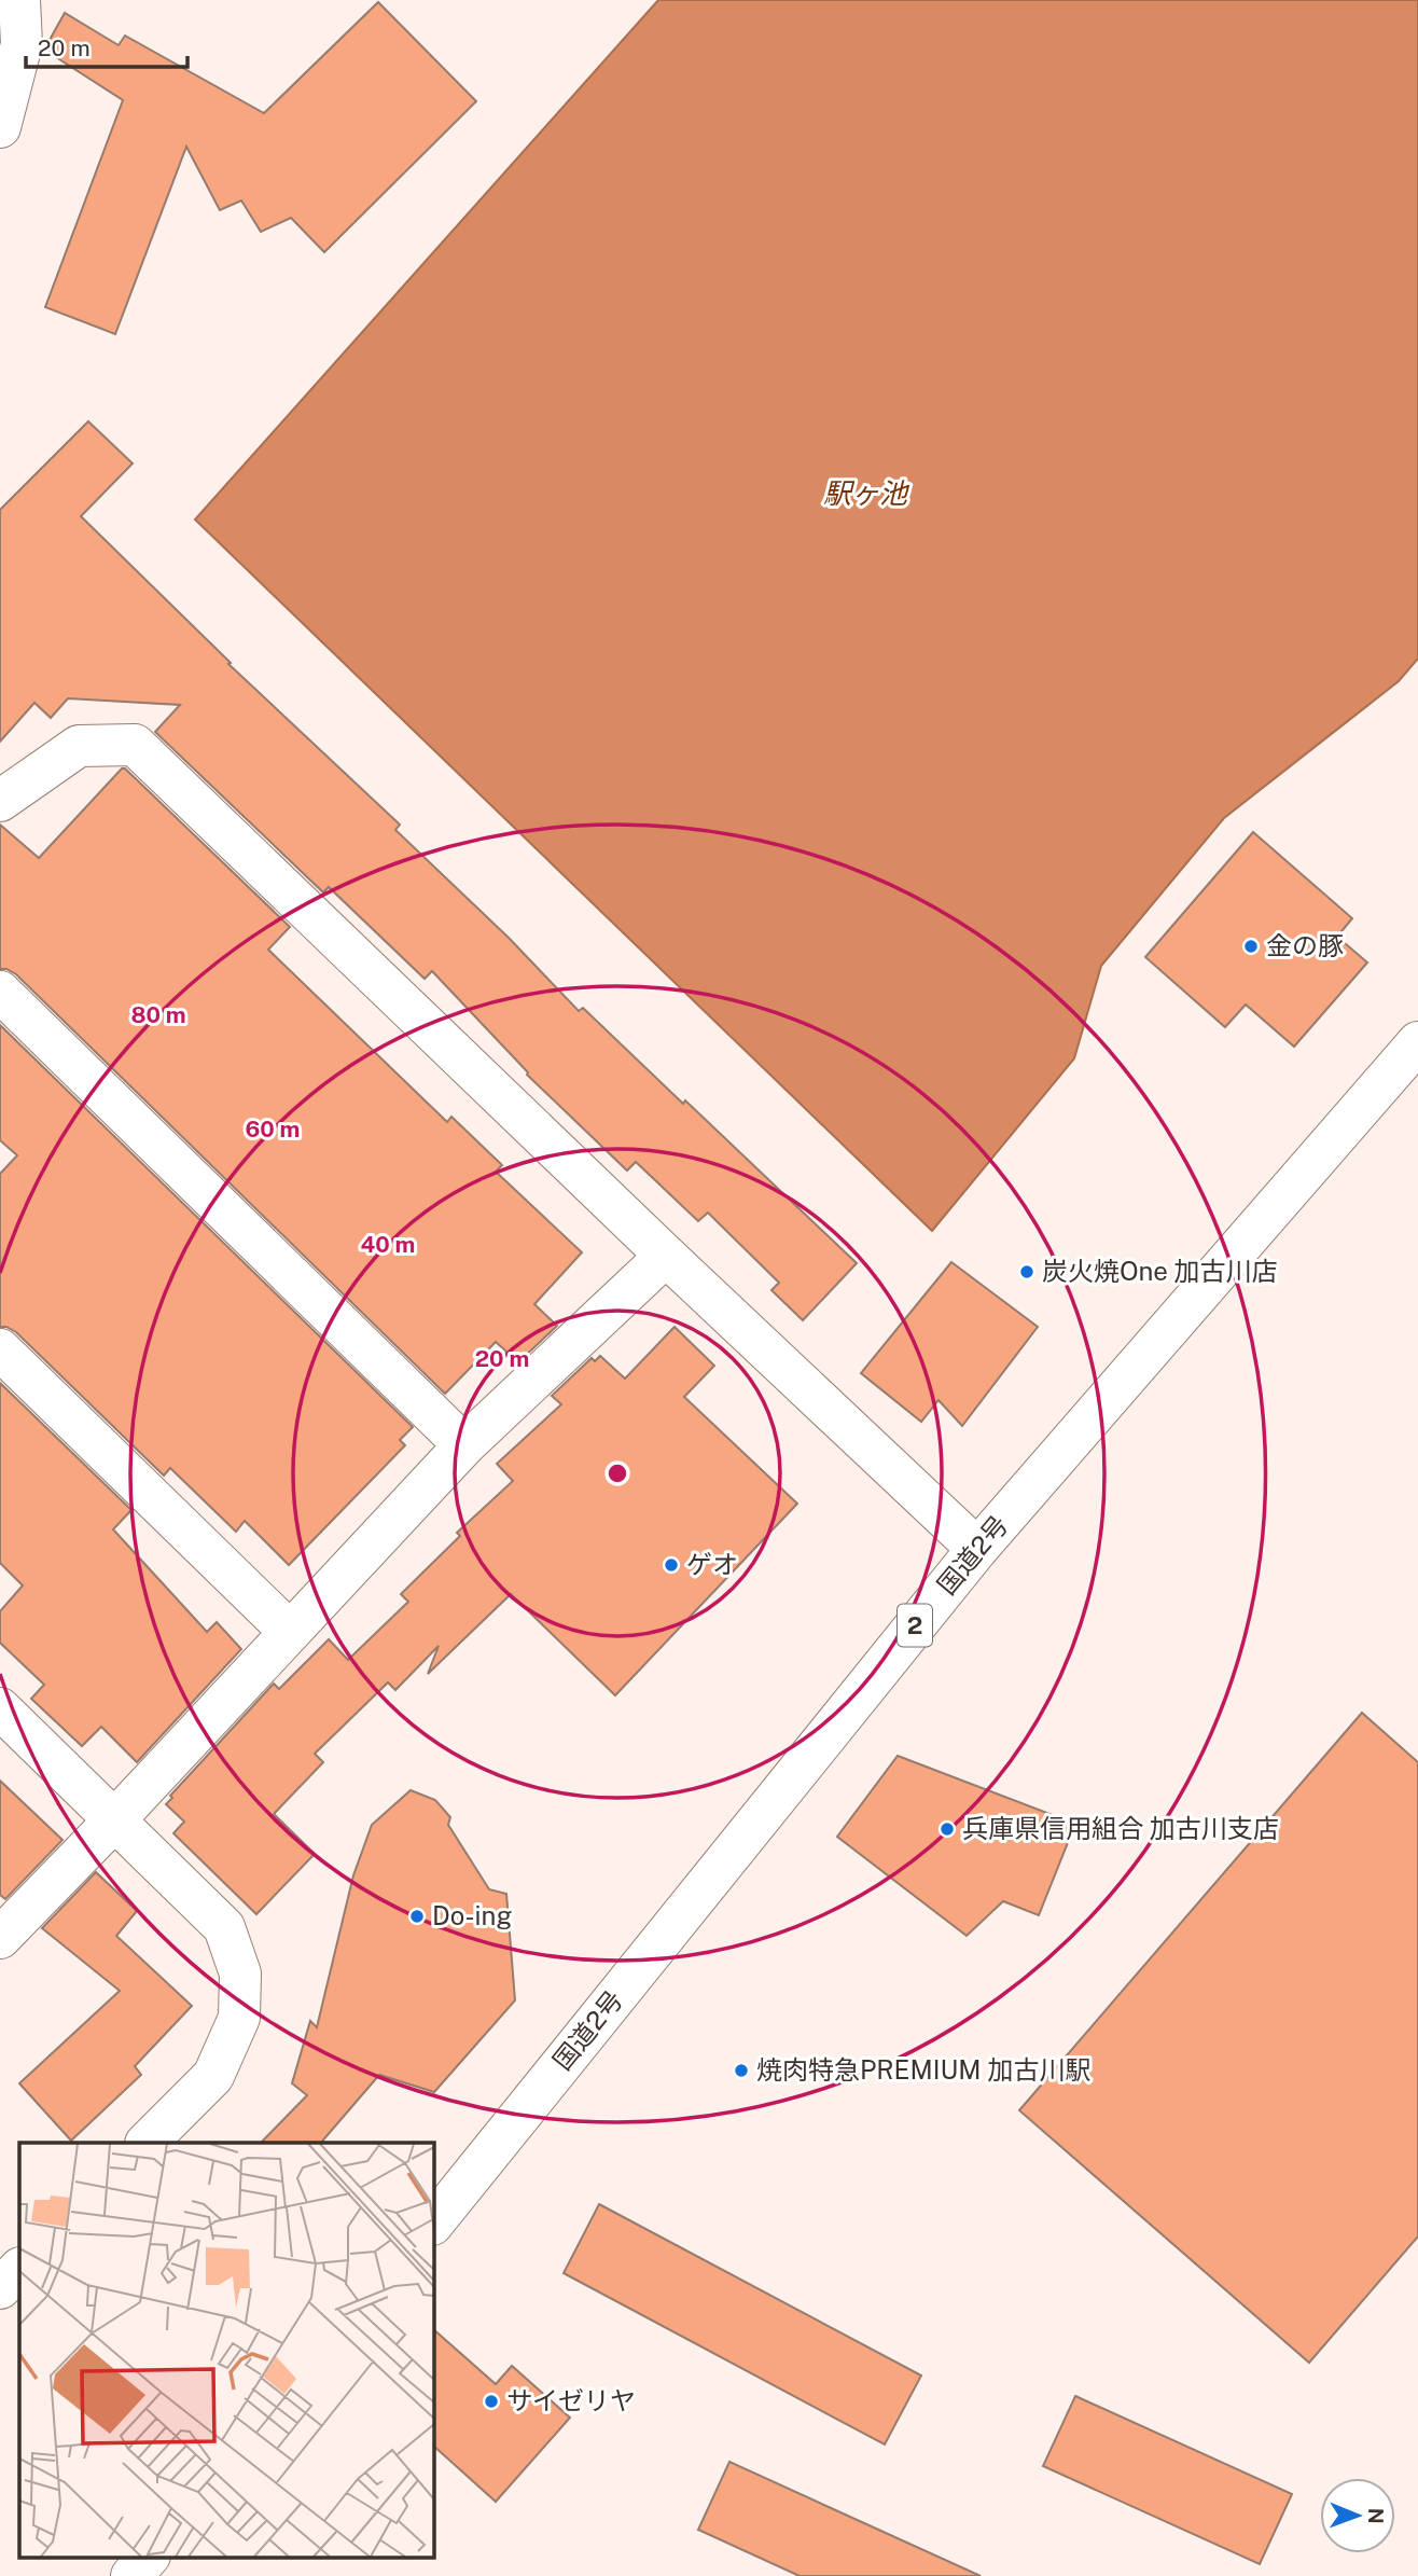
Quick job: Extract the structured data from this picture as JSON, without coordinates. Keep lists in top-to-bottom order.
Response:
{
  "streets": {
    "main road": ["国道2号", "2"]
  },
  "water": ["駅ヶ池"],
  "places": [
    "金の豚",
    "炭火焼One 加古川店",
    "ゲオ",
    "兵庫県信用組合 加古川支店",
    "Do-ing",
    "焼肉特急PREMIUM 加古川駅",
    "サイゼリヤ"
  ],
  "scale_bar": "20 m",
  "north": "right",
  "rings": [
    "80 m",
    "60 m",
    "40 m",
    "20 m"
  ]
}
